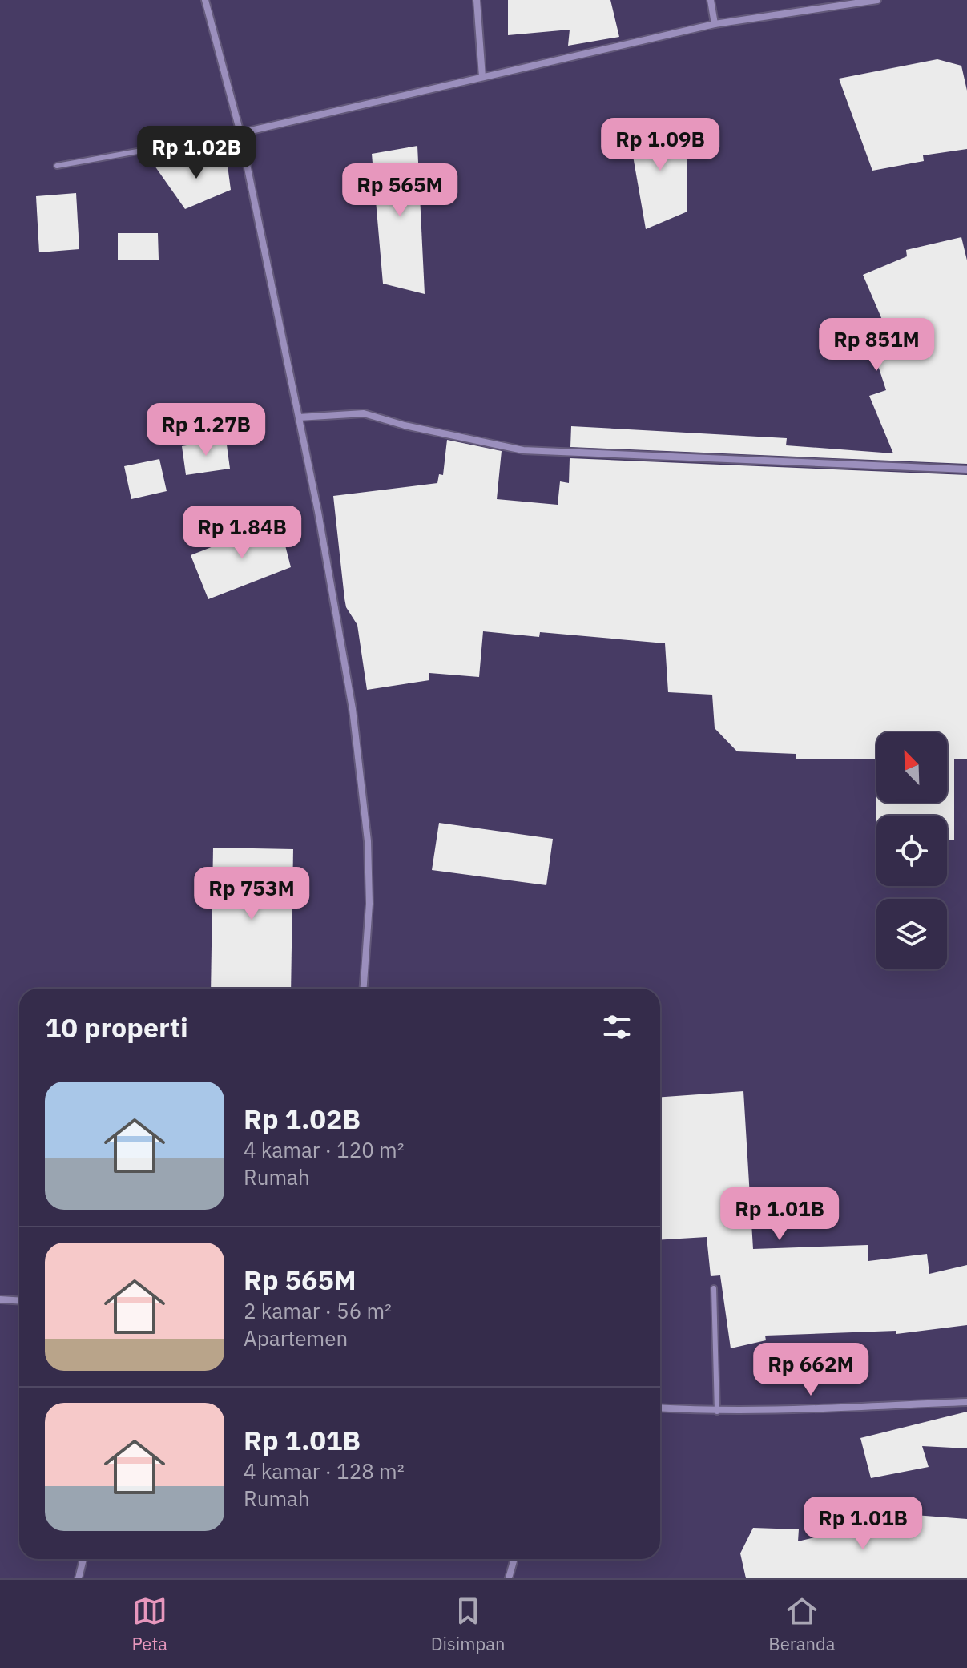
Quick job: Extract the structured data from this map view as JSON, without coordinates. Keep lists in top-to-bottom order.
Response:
{
  "north": "top left",
  "page": {
    "price": [
      "Rp 1.09B",
      "Rp 1.02B",
      "Rp 565M",
      "Rp 851M",
      "Rp 1.27B",
      "Rp 1.84B",
      "Rp 753M",
      "Rp 1.01B",
      "Rp 662M",
      "Rp 1.01B"
    ],
    "heading": "10 properti",
    "list": [
      {
        "name": "Rp 1.02B",
        "note": "4 kamar · 120 m² · Rumah"
      },
      {
        "name": "Rp 565M",
        "note": "2 kamar · 56 m² · Apartemen"
      },
      {
        "name": "Rp 1.01B",
        "note": "4 kamar · 128 m² · Rumah"
      }
    ],
    "tabs": ["Peta", "Disimpan", "Beranda"]
  }
}
